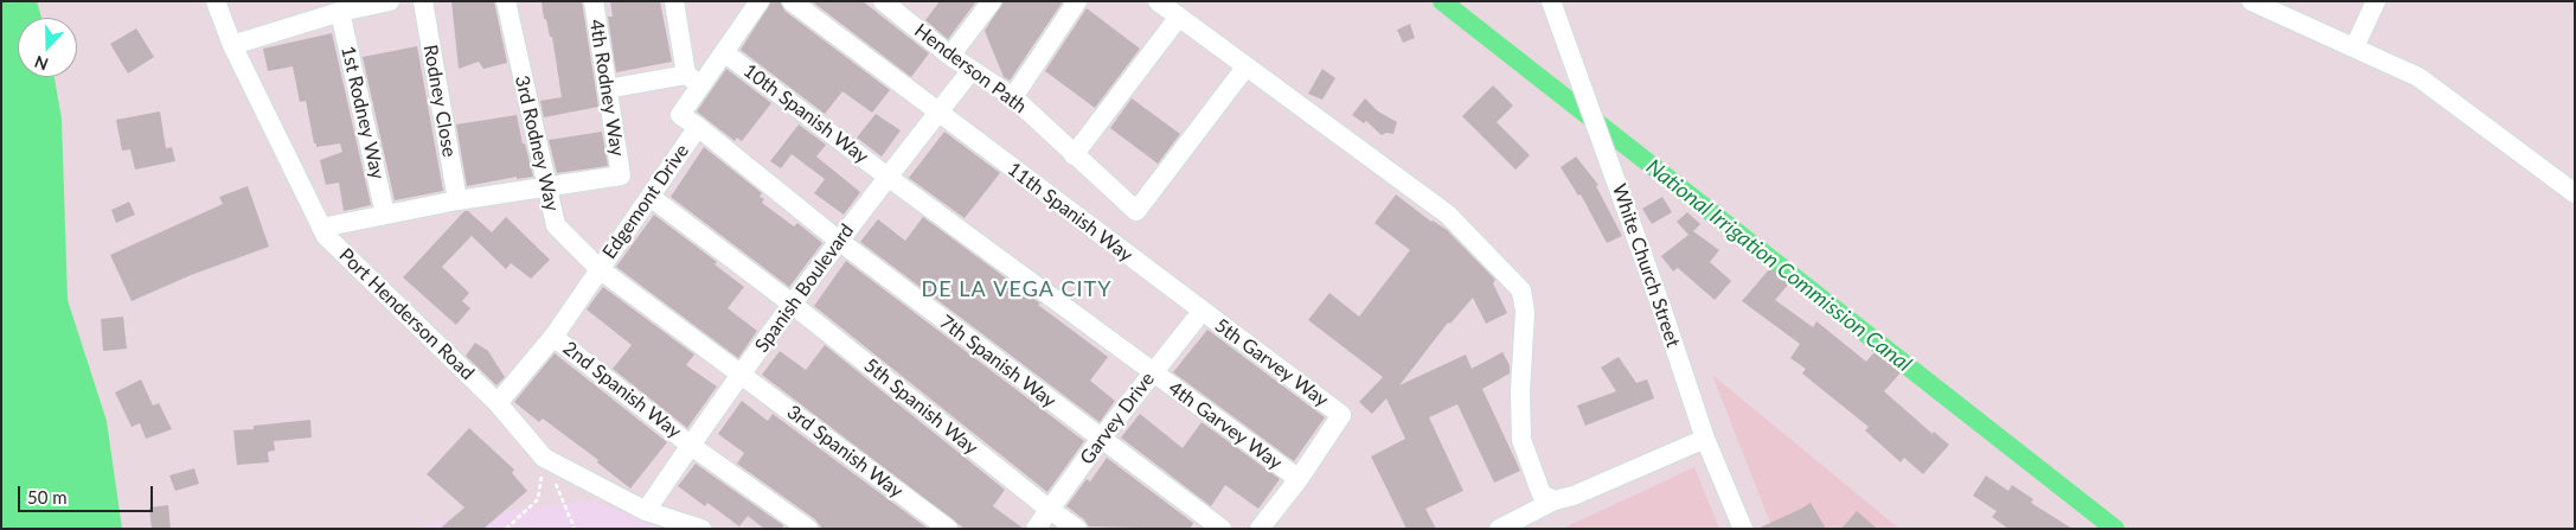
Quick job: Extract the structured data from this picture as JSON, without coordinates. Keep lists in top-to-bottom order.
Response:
{
  "streets": {
    "street": [
      "Henderson Path",
      "4th Rodney Way",
      "Rodney Close",
      "1st Rodney Way",
      "10th Spanish Way",
      "3rd Rodney Way",
      "Edgemont Drive",
      "11th Spanish Way",
      "White Church Street",
      "Spanish Boulevard",
      "Port Henderson Road",
      "7th Spanish Way",
      "5th Garvey Way",
      "2nd Spanish Way",
      "5th Spanish Way",
      "Garvey Drive",
      "4th Garvey Way",
      "3rd Spanish Way"
    ]
  },
  "crossings": [
    ["Henderson Path", "Spanish Boulevard"],
    ["4th Rodney Way", "3rd Rodney Way"],
    ["10th Spanish Way", "Edgemont Drive"],
    ["10th Spanish Way", "Spanish Boulevard"],
    ["10th Spanish Way", "Garvey Drive"],
    ["10th Spanish Way", "4th Garvey Way"],
    ["3rd Rodney Way", "Edgemont Drive"],
    ["3rd Rodney Way", "Spanish Boulevard"],
    ["3rd Rodney Way", "3rd Spanish Way"],
    ["Edgemont Drive", "Port Henderson Road"],
    ["Edgemont Drive", "7th Spanish Way"],
    ["Edgemont Drive", "2nd Spanish Way"],
    ["Edgemont Drive", "5th Spanish Way"],
    ["11th Spanish Way", "Spanish Boulevard"],
    ["11th Spanish Way", "5th Garvey Way"],
    ["11th Spanish Way", "Garvey Drive"],
    ["Spanish Boulevard", "Port Henderson Road"],
    ["Spanish Boulevard", "7th Spanish Way"],
    ["Spanish Boulevard", "2nd Spanish Way"],
    ["Spanish Boulevard", "5th Spanish Way"],
    ["Spanish Boulevard", "3rd Spanish Way"],
    ["7th Spanish Way", "Garvey Drive"],
    ["5th Garvey Way", "Garvey Drive"],
    ["5th Garvey Way", "4th Garvey Way"],
    ["5th Spanish Way", "Garvey Drive"],
    ["Garvey Drive", "4th Garvey Way"]
  ],
  "districts": ["DE LA VEGA CITY"],
  "water": ["National Irrigation Commission Canal"],
  "scale_bar": "50 m",
  "north": "bottom"
}
